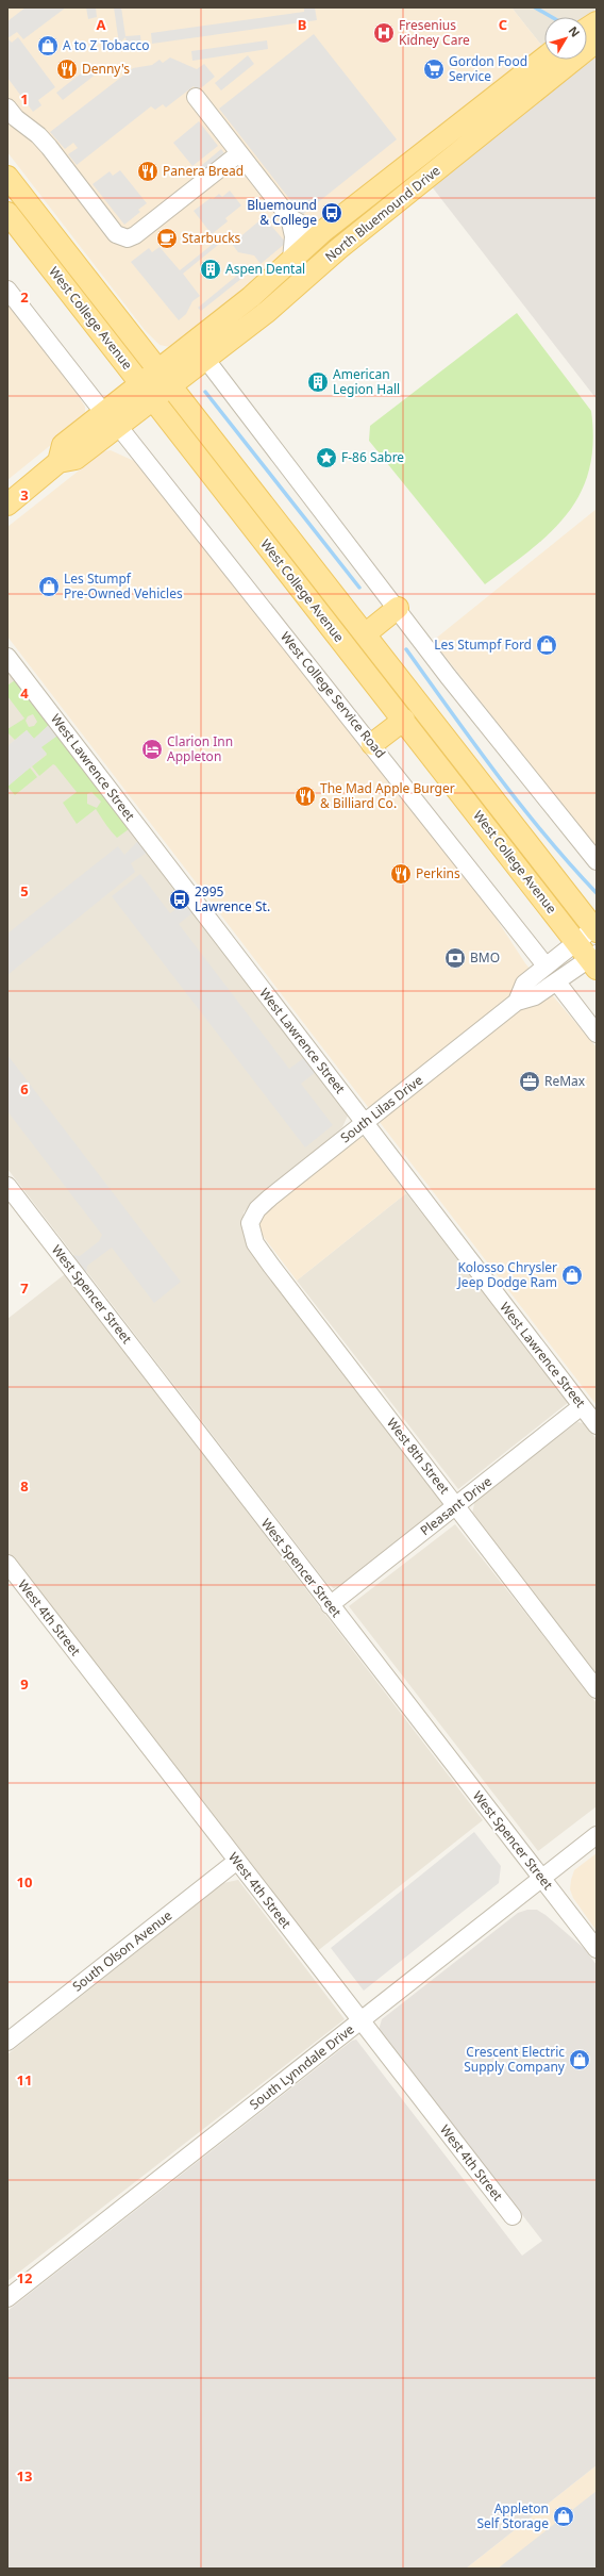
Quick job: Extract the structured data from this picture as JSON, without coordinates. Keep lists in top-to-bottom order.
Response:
{
  "streets": {
    "main road": ["North Bluemound Drive", "West College Avenue"],
    "street": [
      "West College Service Road",
      "West Lawrence Street",
      "South Lilas Drive",
      "West Spencer Street",
      "West 8th Street",
      "Pleasant Drive",
      "West 4th Street",
      "South Olson Avenue",
      "South Lynndale Drive"
    ]
  },
  "crossings": [
    ["North Bluemound Drive", "West College Avenue"],
    ["West College Avenue", "South Lilas Drive"],
    ["West College Service Road", "South Lilas Drive"],
    ["West Lawrence Street", "South Lilas Drive"],
    ["West Lawrence Street", "Pleasant Drive"],
    ["South Lilas Drive", "West 8th Street"],
    ["West Spencer Street", "Pleasant Drive"],
    ["West Spencer Street", "South Lynndale Drive"],
    ["West 8th Street", "Pleasant Drive"],
    ["West 4th Street", "South Olson Avenue"],
    ["West 4th Street", "South Lynndale Drive"]
  ],
  "places": {
    "hospital": ["Fresenius Kidney Care"],
    "shop": [
      "A to Z Tobacco",
      "Les Stumpf Pre-Owned Vehicles",
      "Les Stumpf Ford",
      "Kolosso Chrysler Jeep Dodge Ram",
      "Crescent Electric Supply Company",
      "Appleton Self Storage"
    ],
    "restaurant": [
      "Denny's",
      "Panera Bread",
      "The Mad Apple Burger & Billiard Co.",
      "Perkins"
    ],
    "supermarket": ["Gordon Food Service"],
    "bus stop": ["Bluemound & College", "2995 Lawrence St."],
    "cafe": ["Starbucks"],
    "building": ["Aspen Dental", "American Legion Hall"],
    "place": ["F-86 Sabre"],
    "hotel": ["Clarion Inn Appleton"],
    "bank": ["BMO"],
    "office": ["ReMax"]
  },
  "north": "top right",
  "grid": {
    "columns": ["A", "B", "C"],
    "rows": [
      "1",
      "2",
      "3",
      "4",
      "5",
      "6",
      "7",
      "8",
      "9",
      "10",
      "11",
      "12",
      "13"
    ]
  }
}
